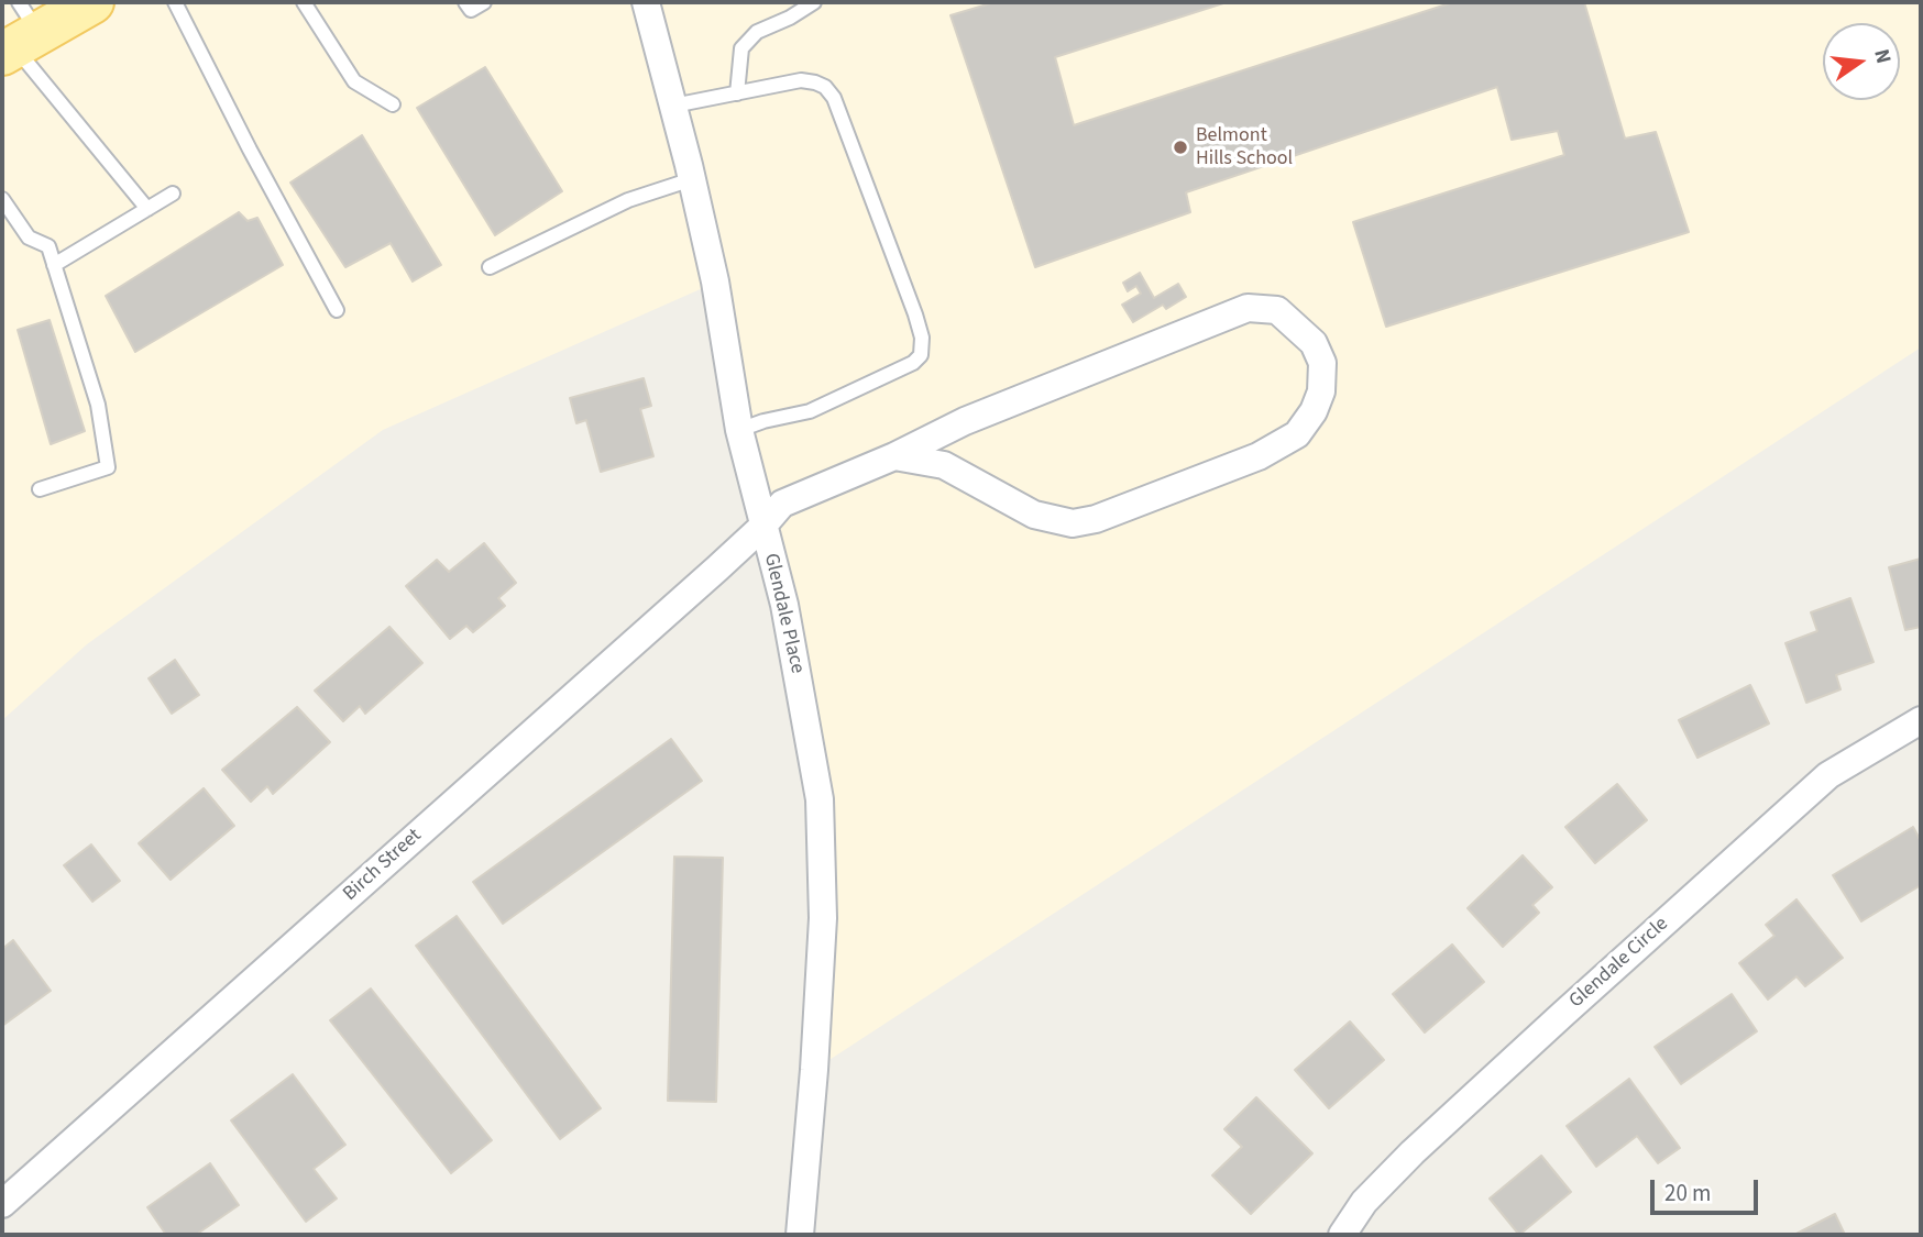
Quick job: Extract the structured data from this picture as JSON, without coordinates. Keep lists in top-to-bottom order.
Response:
{
  "streets": {
    "street": ["Glendale Place", "Birch Street", "Glendale Circle"]
  },
  "crossings": [
    ["Glendale Place", "Birch Street"]
  ],
  "places": ["Belmont Hills School"],
  "scale_bar": "20 m",
  "north": "right"
}
